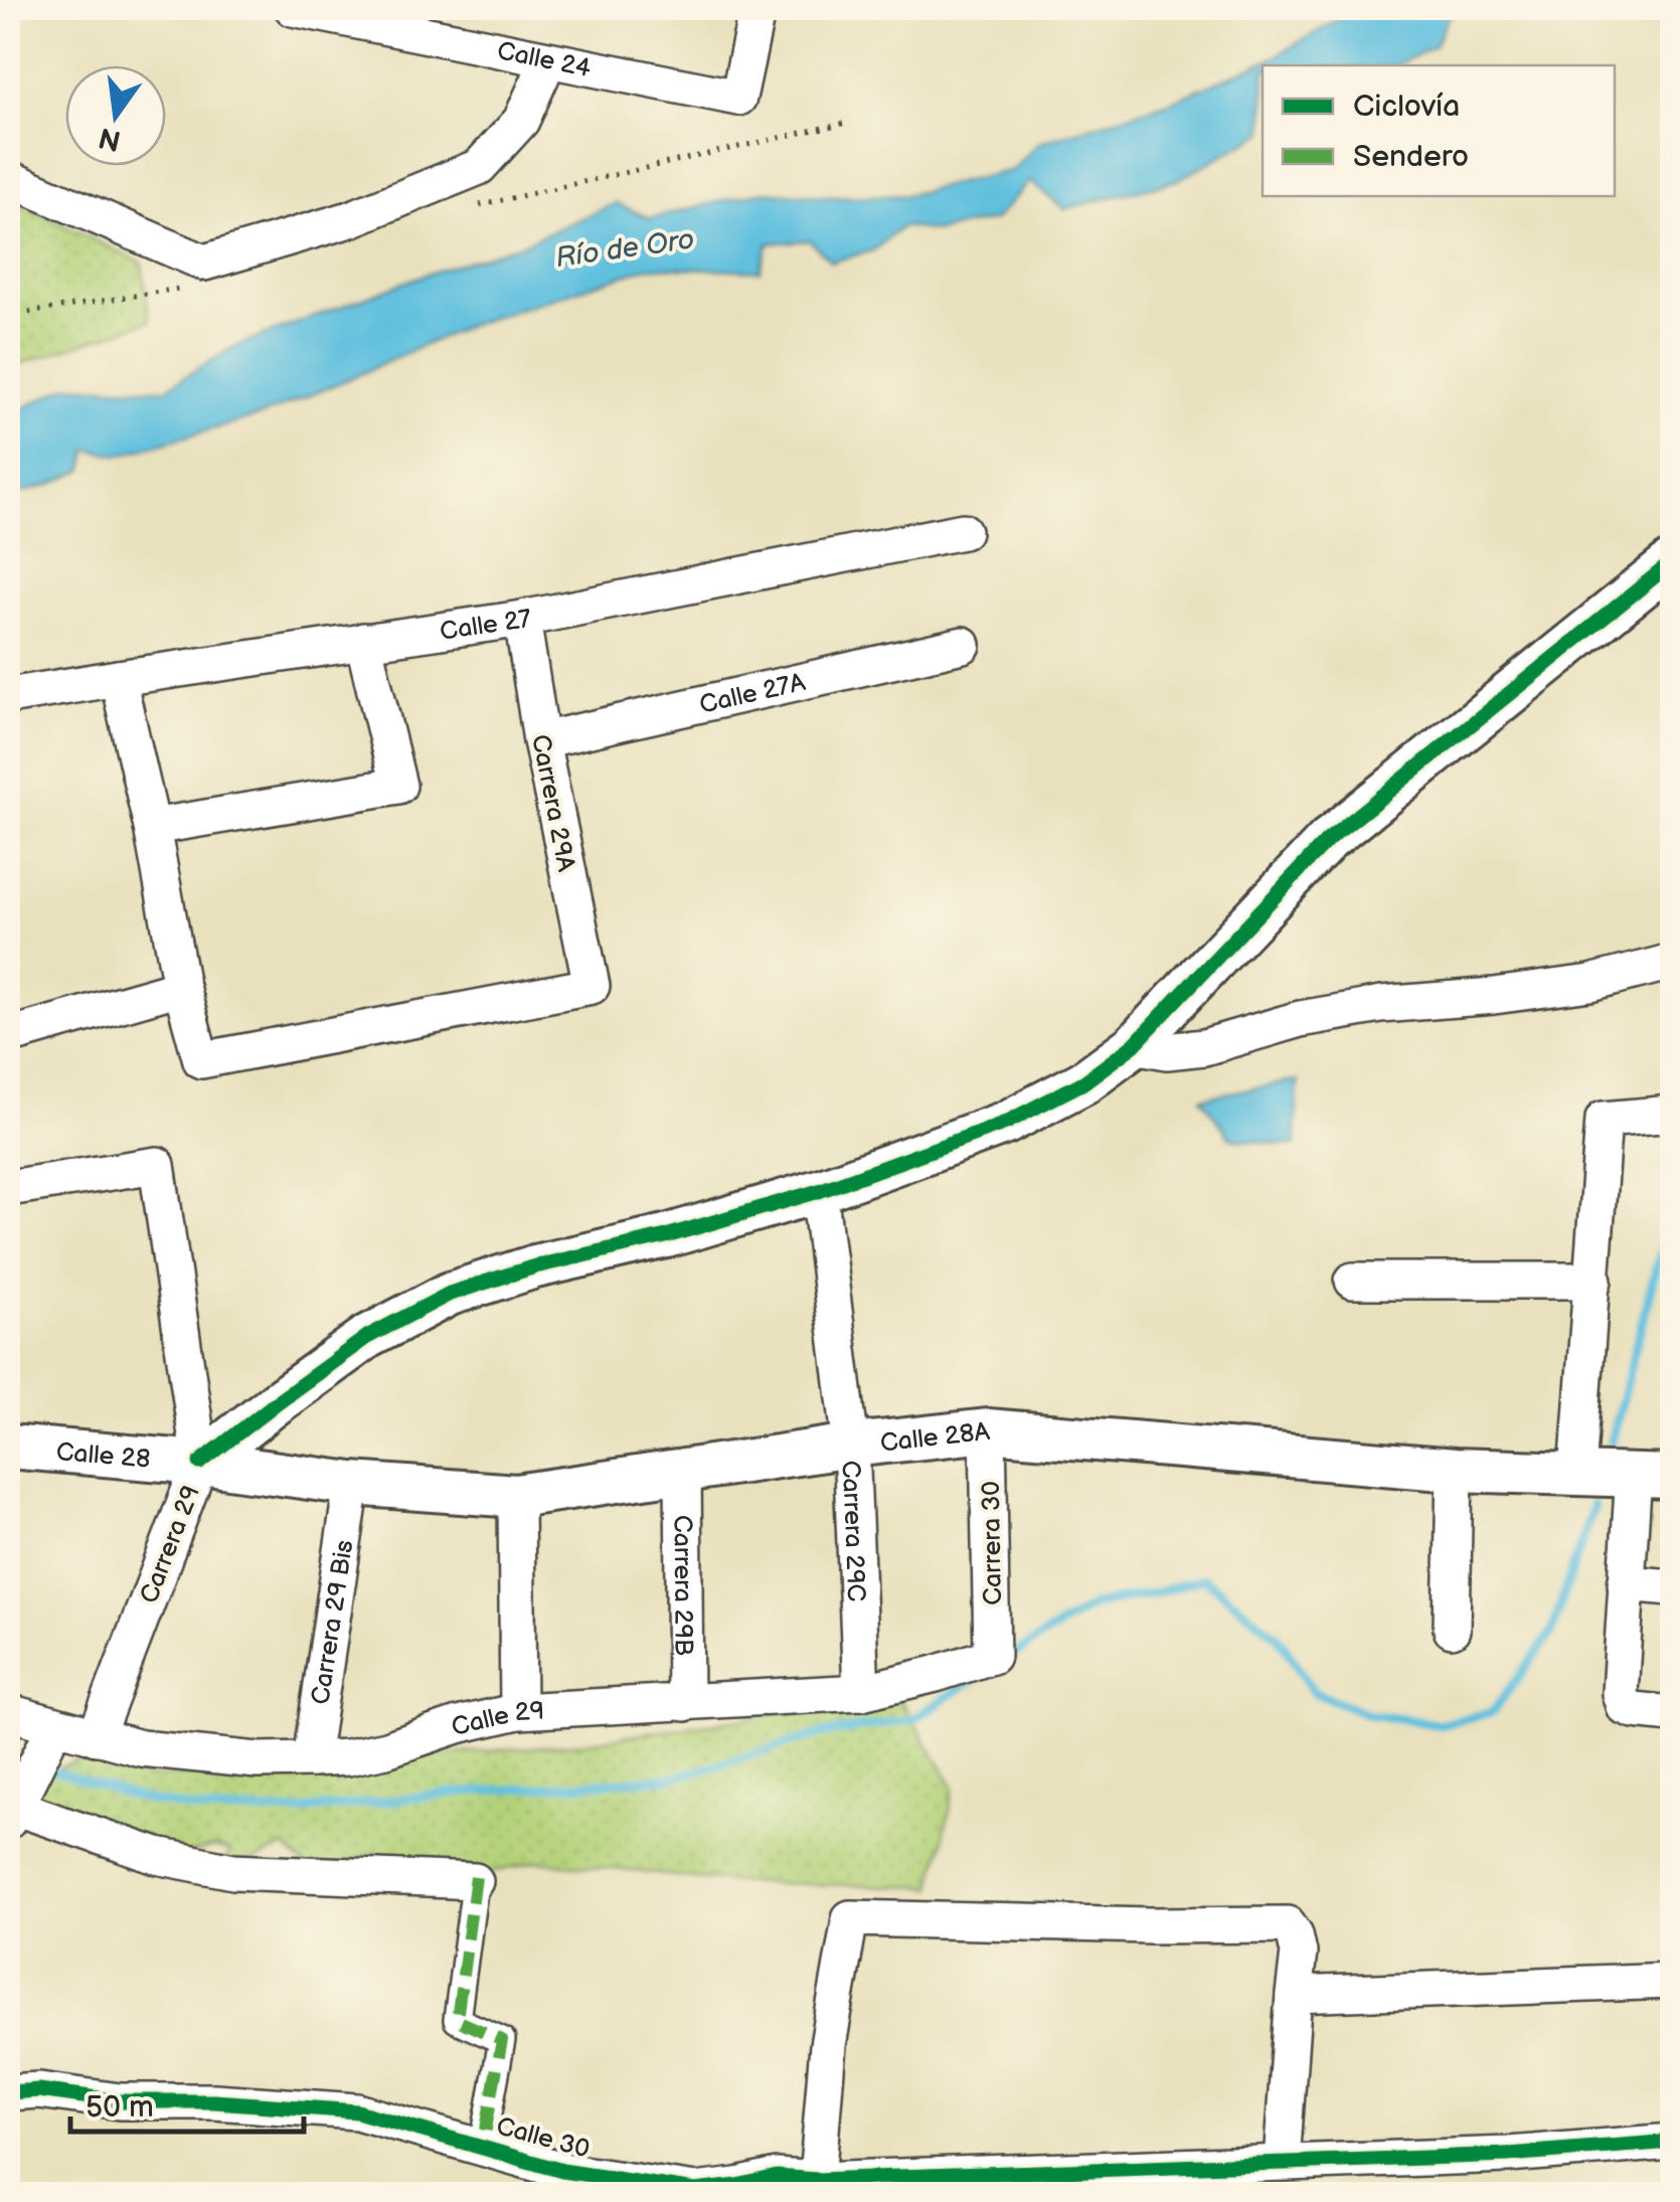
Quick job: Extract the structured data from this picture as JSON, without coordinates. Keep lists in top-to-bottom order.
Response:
{
  "streets": {
    "street": [
      "Calle 24",
      "Calle 27",
      "Calle 27A",
      "Carrera 29A",
      "Calle 28A",
      "Calle 28",
      "Carrera 29C",
      "Carrera 30",
      "Carrera 29",
      "Carrera 29B",
      "Carrera 29 Bis",
      "Calle 29",
      "Calle 30"
    ]
  },
  "crossings": [
    ["Calle 27", "Carrera 29A"],
    ["Calle 27A", "Carrera 29A"],
    ["Calle 28A", "Calle 28"],
    ["Calle 28A", "Carrera 29C"],
    ["Calle 28A", "Carrera 30"],
    ["Calle 28A", "Carrera 29"],
    ["Calle 28A", "Carrera 29B"],
    ["Calle 28A", "Carrera 29 Bis"],
    ["Calle 28", "Carrera 29"],
    ["Carrera 29C", "Calle 29"],
    ["Carrera 30", "Calle 29"],
    ["Carrera 29", "Calle 29"],
    ["Carrera 29B", "Calle 29"],
    ["Carrera 29 Bis", "Calle 29"]
  ],
  "water": ["Río de Oro"],
  "legend": ["Ciclovía", "Sendero"],
  "scale_bar": "50 m",
  "north": "bottom"
}
